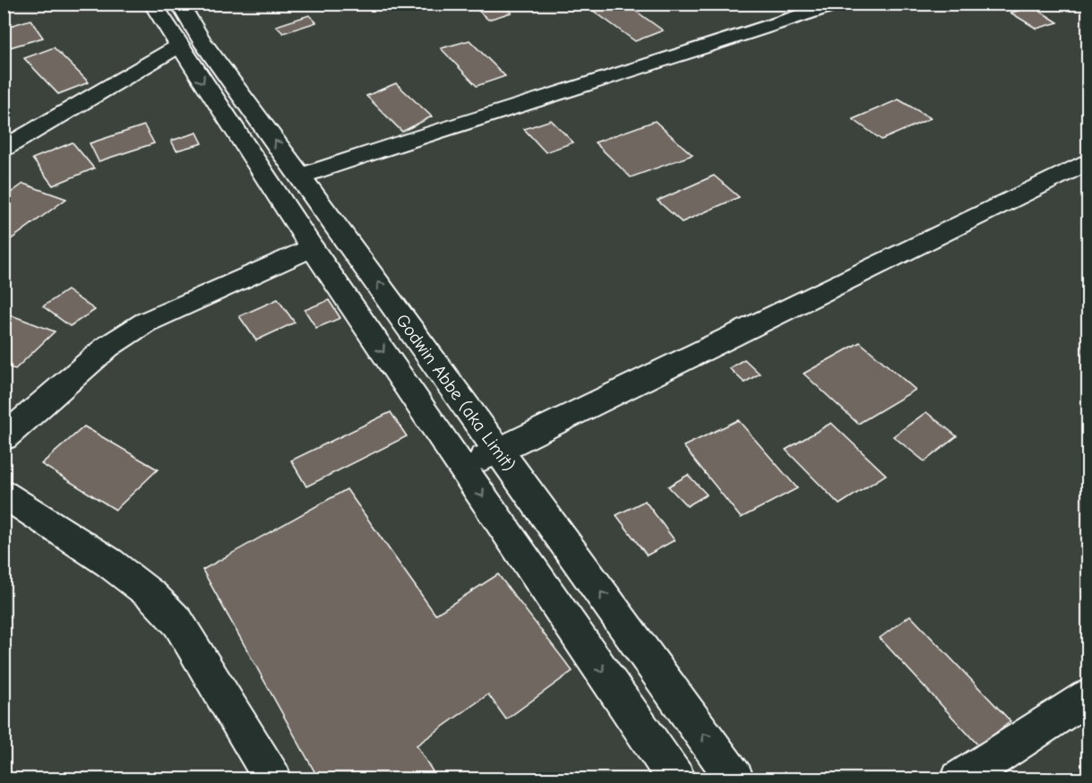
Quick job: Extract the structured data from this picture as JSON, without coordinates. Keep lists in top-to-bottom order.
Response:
{
  "streets": {
    "street": ["Godwin Abbe (aka Limit)"]
  }
}
